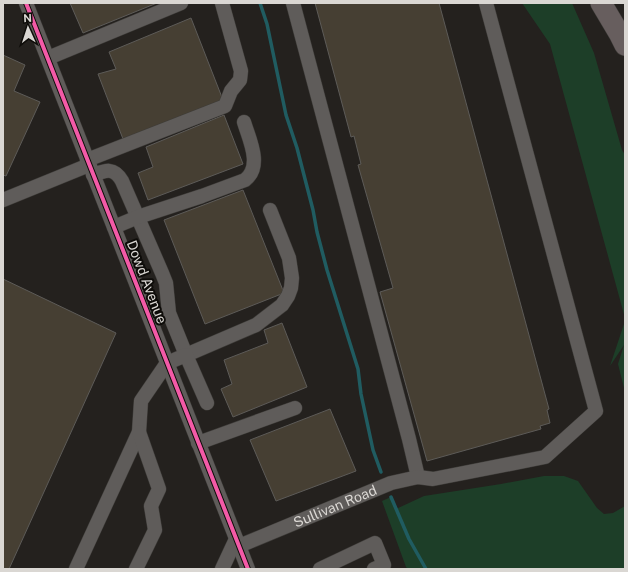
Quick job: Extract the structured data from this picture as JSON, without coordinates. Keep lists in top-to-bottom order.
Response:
{
  "streets": {
    "street": ["Dowd Avenue", "Sullivan Road"]
  },
  "crossings": [
    ["Dowd Avenue", "Sullivan Road"]
  ],
  "north": "top"
}
